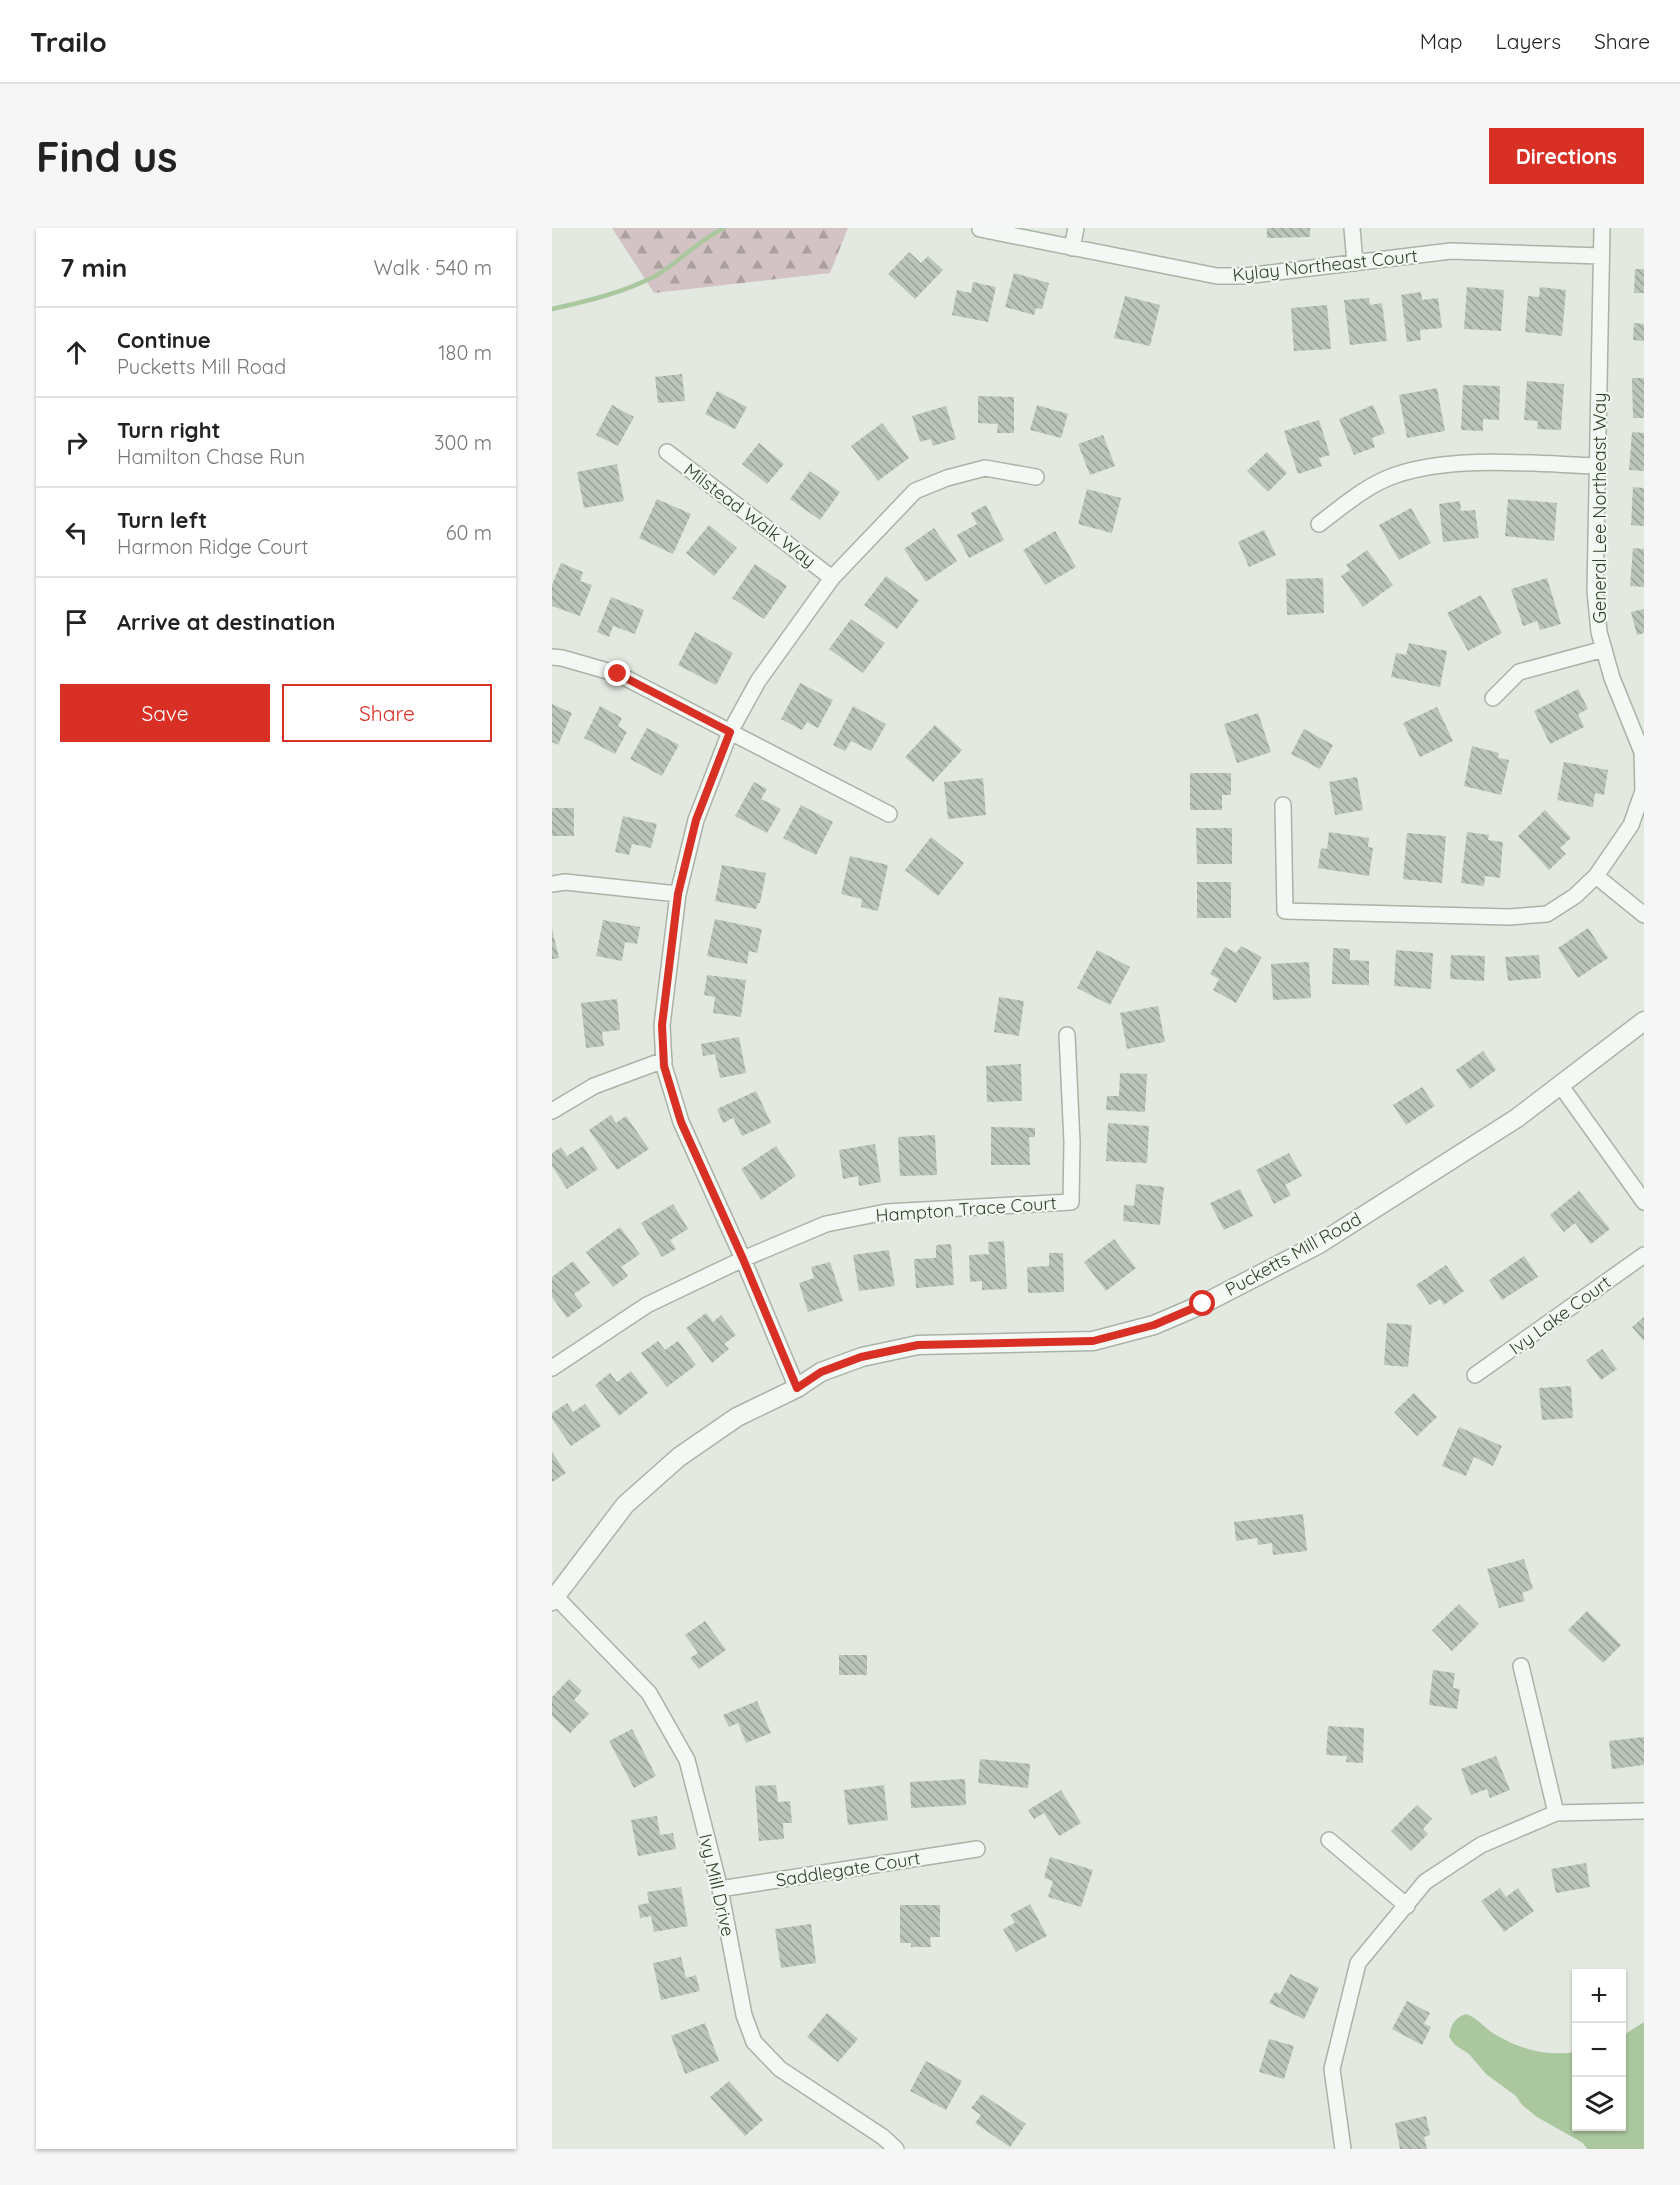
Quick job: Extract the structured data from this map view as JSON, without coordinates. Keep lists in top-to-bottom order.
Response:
{
  "streets": {
    "street": [
      "Kylay Northeast Court",
      "General Lee Northeast Way",
      "Milstead Walk Way",
      "Hampton Trace Court",
      "Pucketts Mill Road",
      "Ivy Lake Court",
      "Saddlegate Court",
      "Ivy Mill Drive"
    ]
  },
  "crossings": [
    ["Kylay Northeast Court", "General Lee Northeast Way"],
    ["Pucketts Mill Road", "Ivy Mill Drive"],
    ["Saddlegate Court", "Ivy Mill Drive"]
  ],
  "page": {
    "header": "Trailo",
    "nav": ["Map", "Layers", "Share"],
    "buttons": [
      "Directions",
      ["Save", "Share"]
    ],
    "title": "Find us",
    "heading": ["7 min", "Walk · 540 m"],
    "list": [
      ["Continue", "Pucketts Mill Road", "180 m"],
      ["Turn right", "Hamilton Chase Run", "300 m"],
      ["Turn left", "Harmon Ridge Court", "60 m"],
      "Arrive at destination"
    ],
    "map_buttons": ["+", "−"]
  }
}
